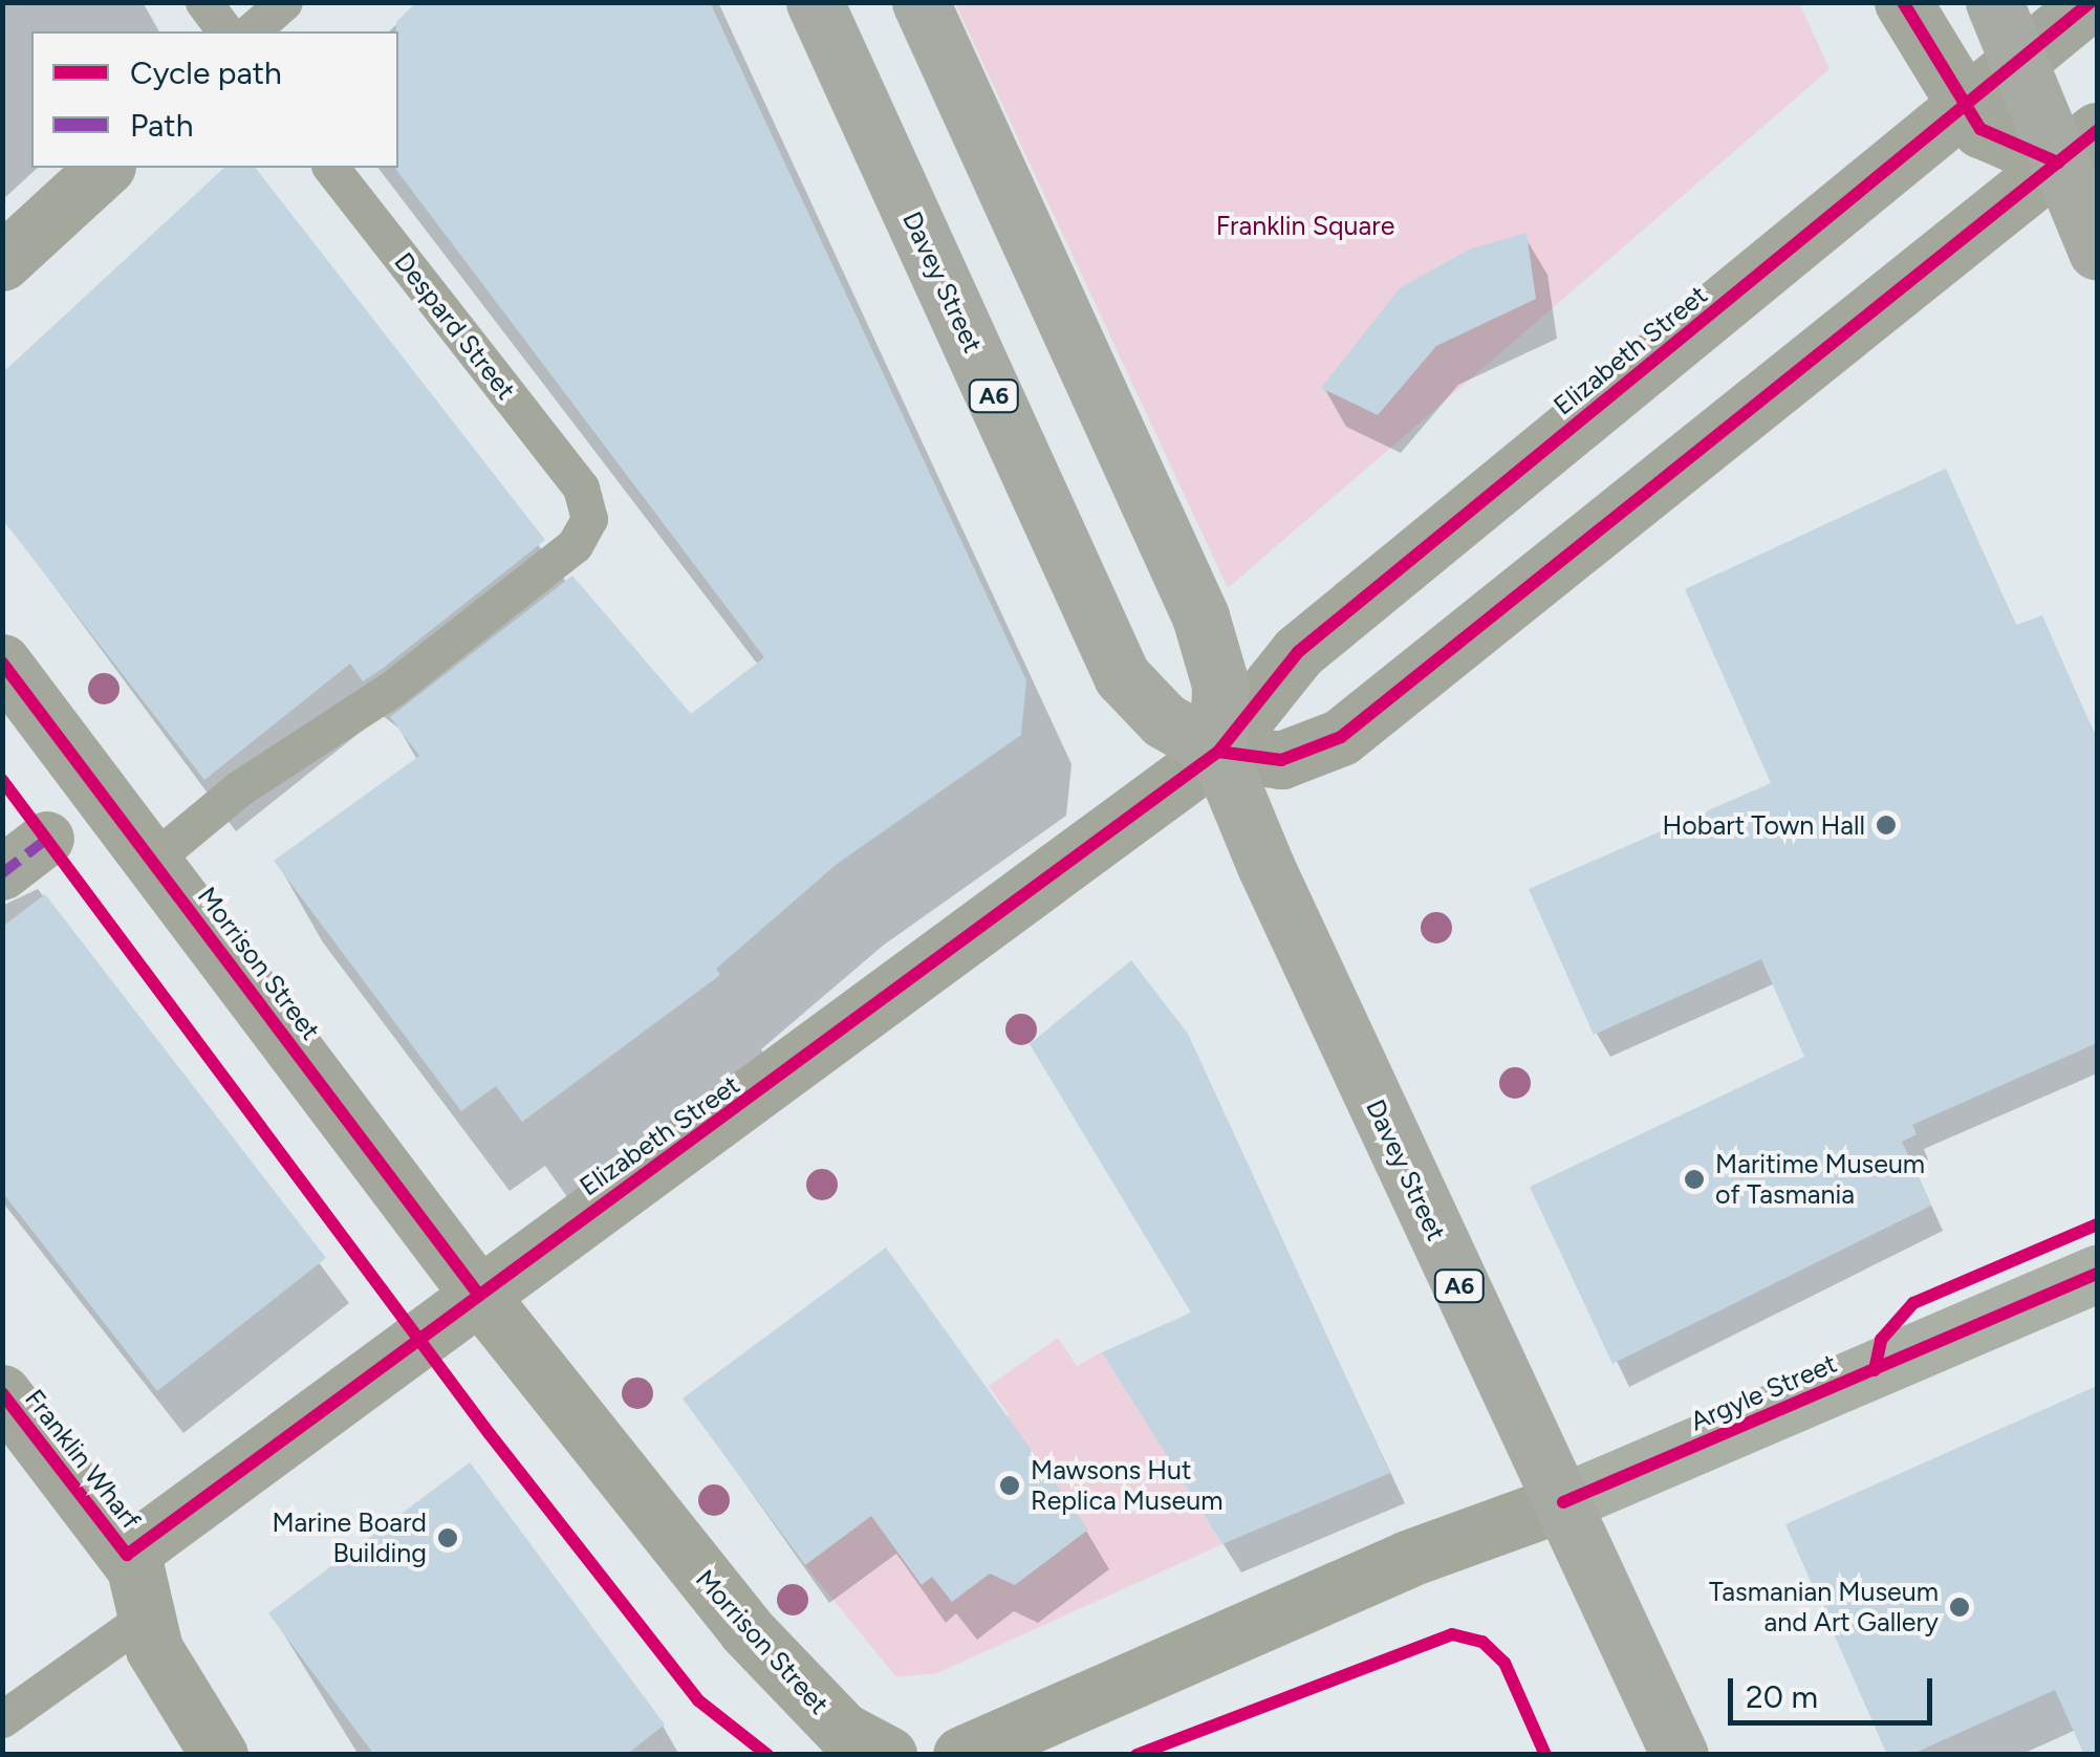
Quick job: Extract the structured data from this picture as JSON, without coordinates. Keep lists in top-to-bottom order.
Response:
{
  "streets": {
    "highway": ["Davey Street", "A6"],
    "main road": ["Argyle Street"],
    "street": ["Elizabeth Street", "Morrison Street", "Franklin Wharf"],
    "lane": ["Despard Street"]
  },
  "crossings": [
    ["Davey Street", "Elizabeth Street"],
    ["Davey Street", "Argyle Street"],
    ["Despard Street", "Morrison Street"],
    ["Elizabeth Street", "Morrison Street"],
    ["Elizabeth Street", "Franklin Wharf"]
  ],
  "parks": ["Franklin Square"],
  "places": [
    "Hobart Town Hall",
    "Maritime Museum of Tasmania",
    "Mawsons Hut Replica Museum",
    "Marine Board Building",
    "Tasmanian Museum and Art Gallery"
  ],
  "legend": ["Cycle path", "Path"],
  "scale_bar": "20 m"
}
